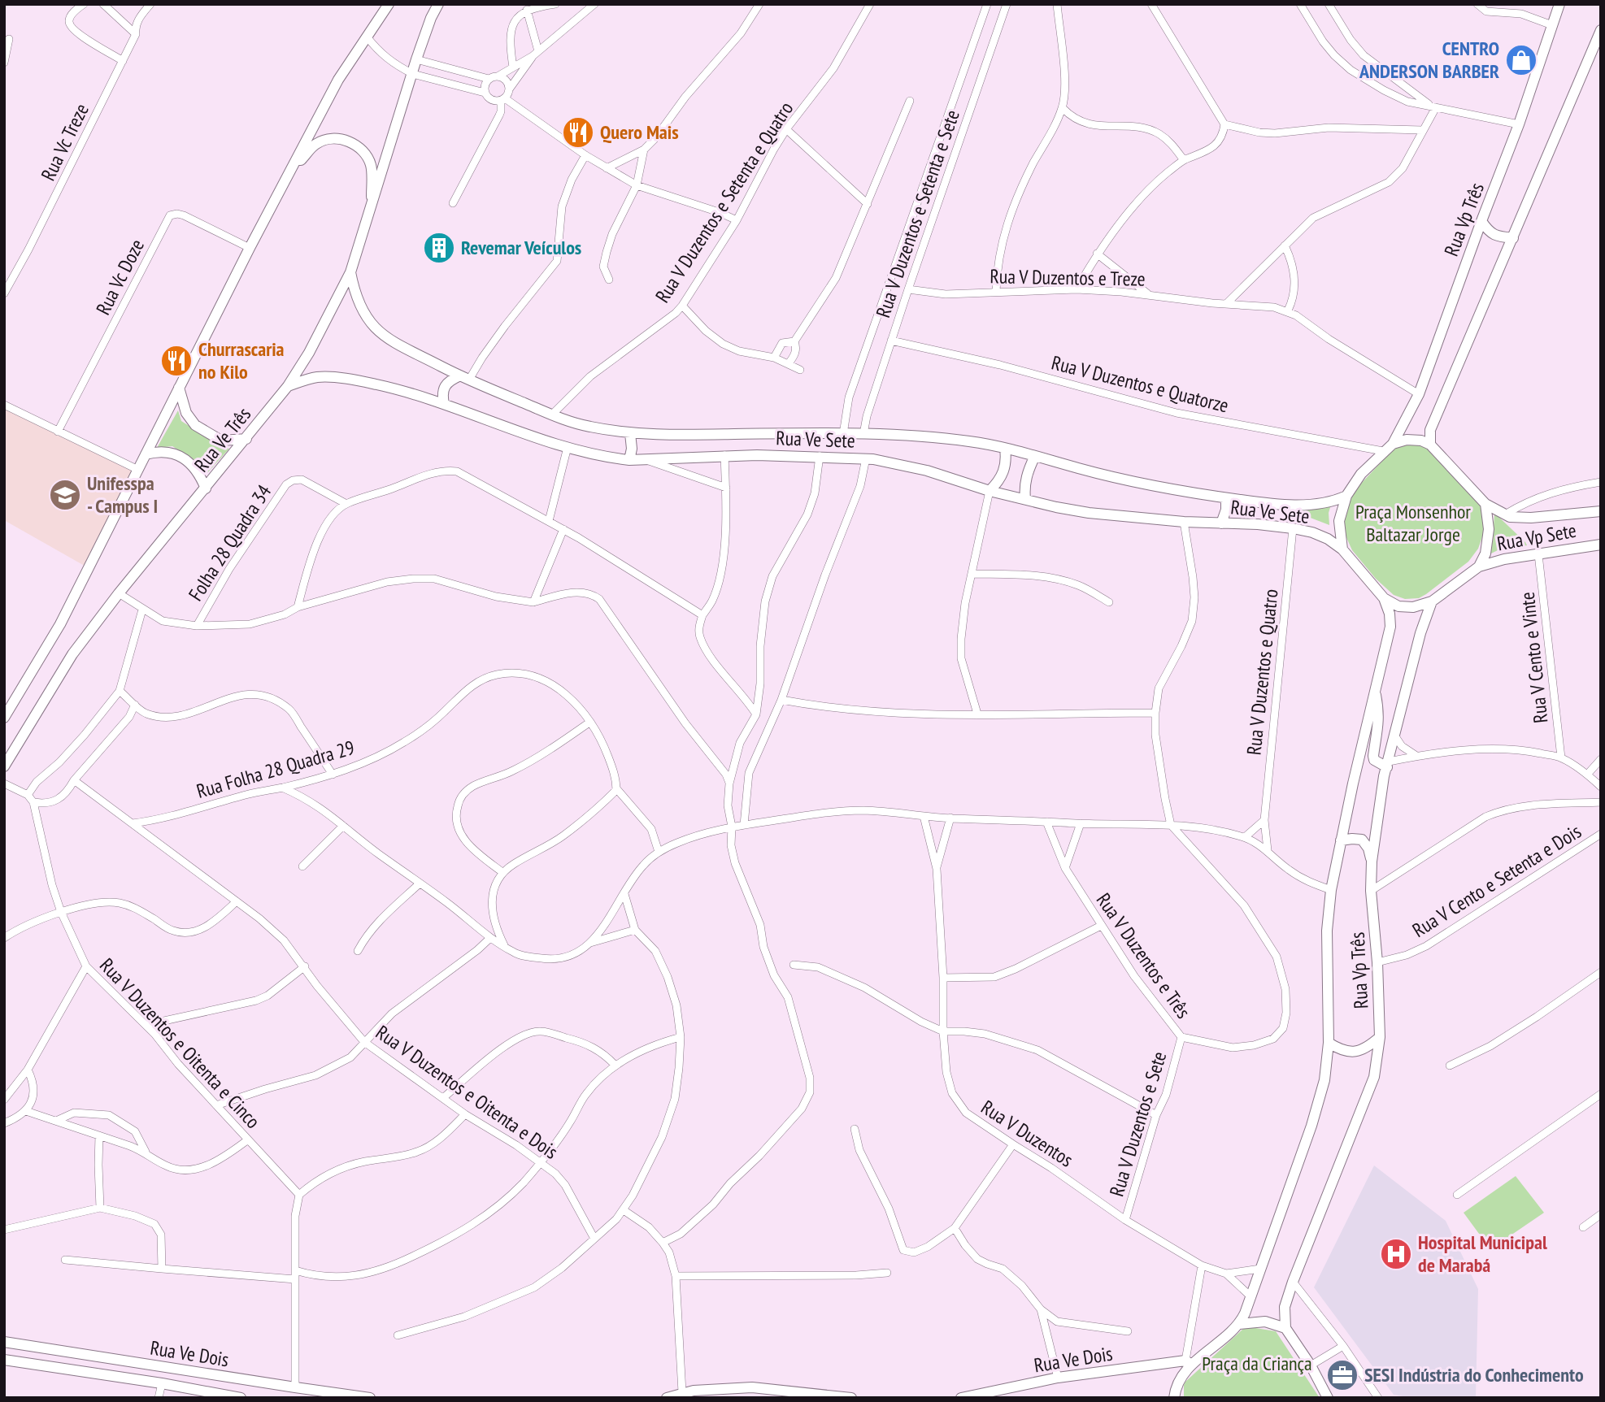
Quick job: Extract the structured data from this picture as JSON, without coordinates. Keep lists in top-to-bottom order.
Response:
{
  "streets": {
    "main road": [
      "Rua Vp Três",
      "Rua Ve Três",
      "Rua Ve Sete",
      "Rua Vp Sete",
      "Rua Ve Dois"
    ],
    "street": [
      "Rua Vc Treze",
      "Rua V Duzentos e Setenta e Quatro",
      "Rua V Duzentos e Setenta e Sete",
      "Rua Vc Doze",
      "Rua V Duzentos e Treze",
      "Rua V Duzentos e Quatorze",
      "Folha 28 Quadra 34",
      "Rua V Cento e Vinte",
      "Rua V Duzentos e Quatro",
      "Rua Folha 28 Quadra 29",
      "Rua V Cento e Setenta e Dois",
      "Rua V Duzentos e Três",
      "Rua V Duzentos e Oitenta e Cinco",
      "Rua V Duzentos e Oitenta e Dois",
      "Rua V Duzentos e Sete",
      "Rua V Duzentos"
    ]
  },
  "crossings": [
    ["Rua V Duzentos e Setenta e Quatro", "Rua Ve Sete"],
    ["Rua V Duzentos e Setenta e Sete", "Rua V Duzentos e Treze"],
    ["Rua V Duzentos e Setenta e Sete", "Rua V Duzentos e Quatorze"],
    ["Rua V Duzentos e Setenta e Sete", "Rua Ve Sete"],
    ["Rua Vp Três", "Rua V Duzentos e Treze"],
    ["Rua Vp Três", "Rua V Duzentos e Quatorze"],
    ["Rua Vp Três", "Rua Ve Sete"],
    ["Rua Vp Três", "Rua Vp Sete"],
    ["Rua Vp Três", "Rua V Cento e Vinte"],
    ["Rua Vp Três", "Rua V Cento e Setenta e Dois"],
    ["Rua Vp Três", "Rua V Duzentos"],
    ["Rua Vp Três", "Rua Ve Dois"],
    ["Rua V Duzentos e Quatorze", "Rua Ve Sete"],
    ["Rua V Duzentos e Quatorze", "Rua Vp Sete"],
    ["Rua Ve Três", "Rua Ve Sete"],
    ["Rua Ve Sete", "Rua Vp Sete"],
    ["Rua Ve Sete", "Rua V Duzentos e Quatro"],
    ["Rua Vp Sete", "Rua V Cento e Vinte"],
    ["Rua Folha 28 Quadra 29", "Rua V Duzentos e Oitenta e Dois"],
    ["Rua V Duzentos e Três", "Rua V Duzentos e Sete"],
    ["Rua V Duzentos e Sete", "Rua V Duzentos"]
  ],
  "parks": ["Praça Monsenhor Baltazar Jorge", "Praça da Criança"],
  "places": {
    "shop": ["CENTRO ANDERSON BARBER"],
    "restaurant": ["Quero Mais", "Churrascaria no Kilo"],
    "building": ["Revemar Veículos"],
    "school or university": ["Unifesspa - Campus I"],
    "hospital": ["Hospital Municipal de Marabá"],
    "office": ["SESI Indústria do Conhecimento"]
  }
}
